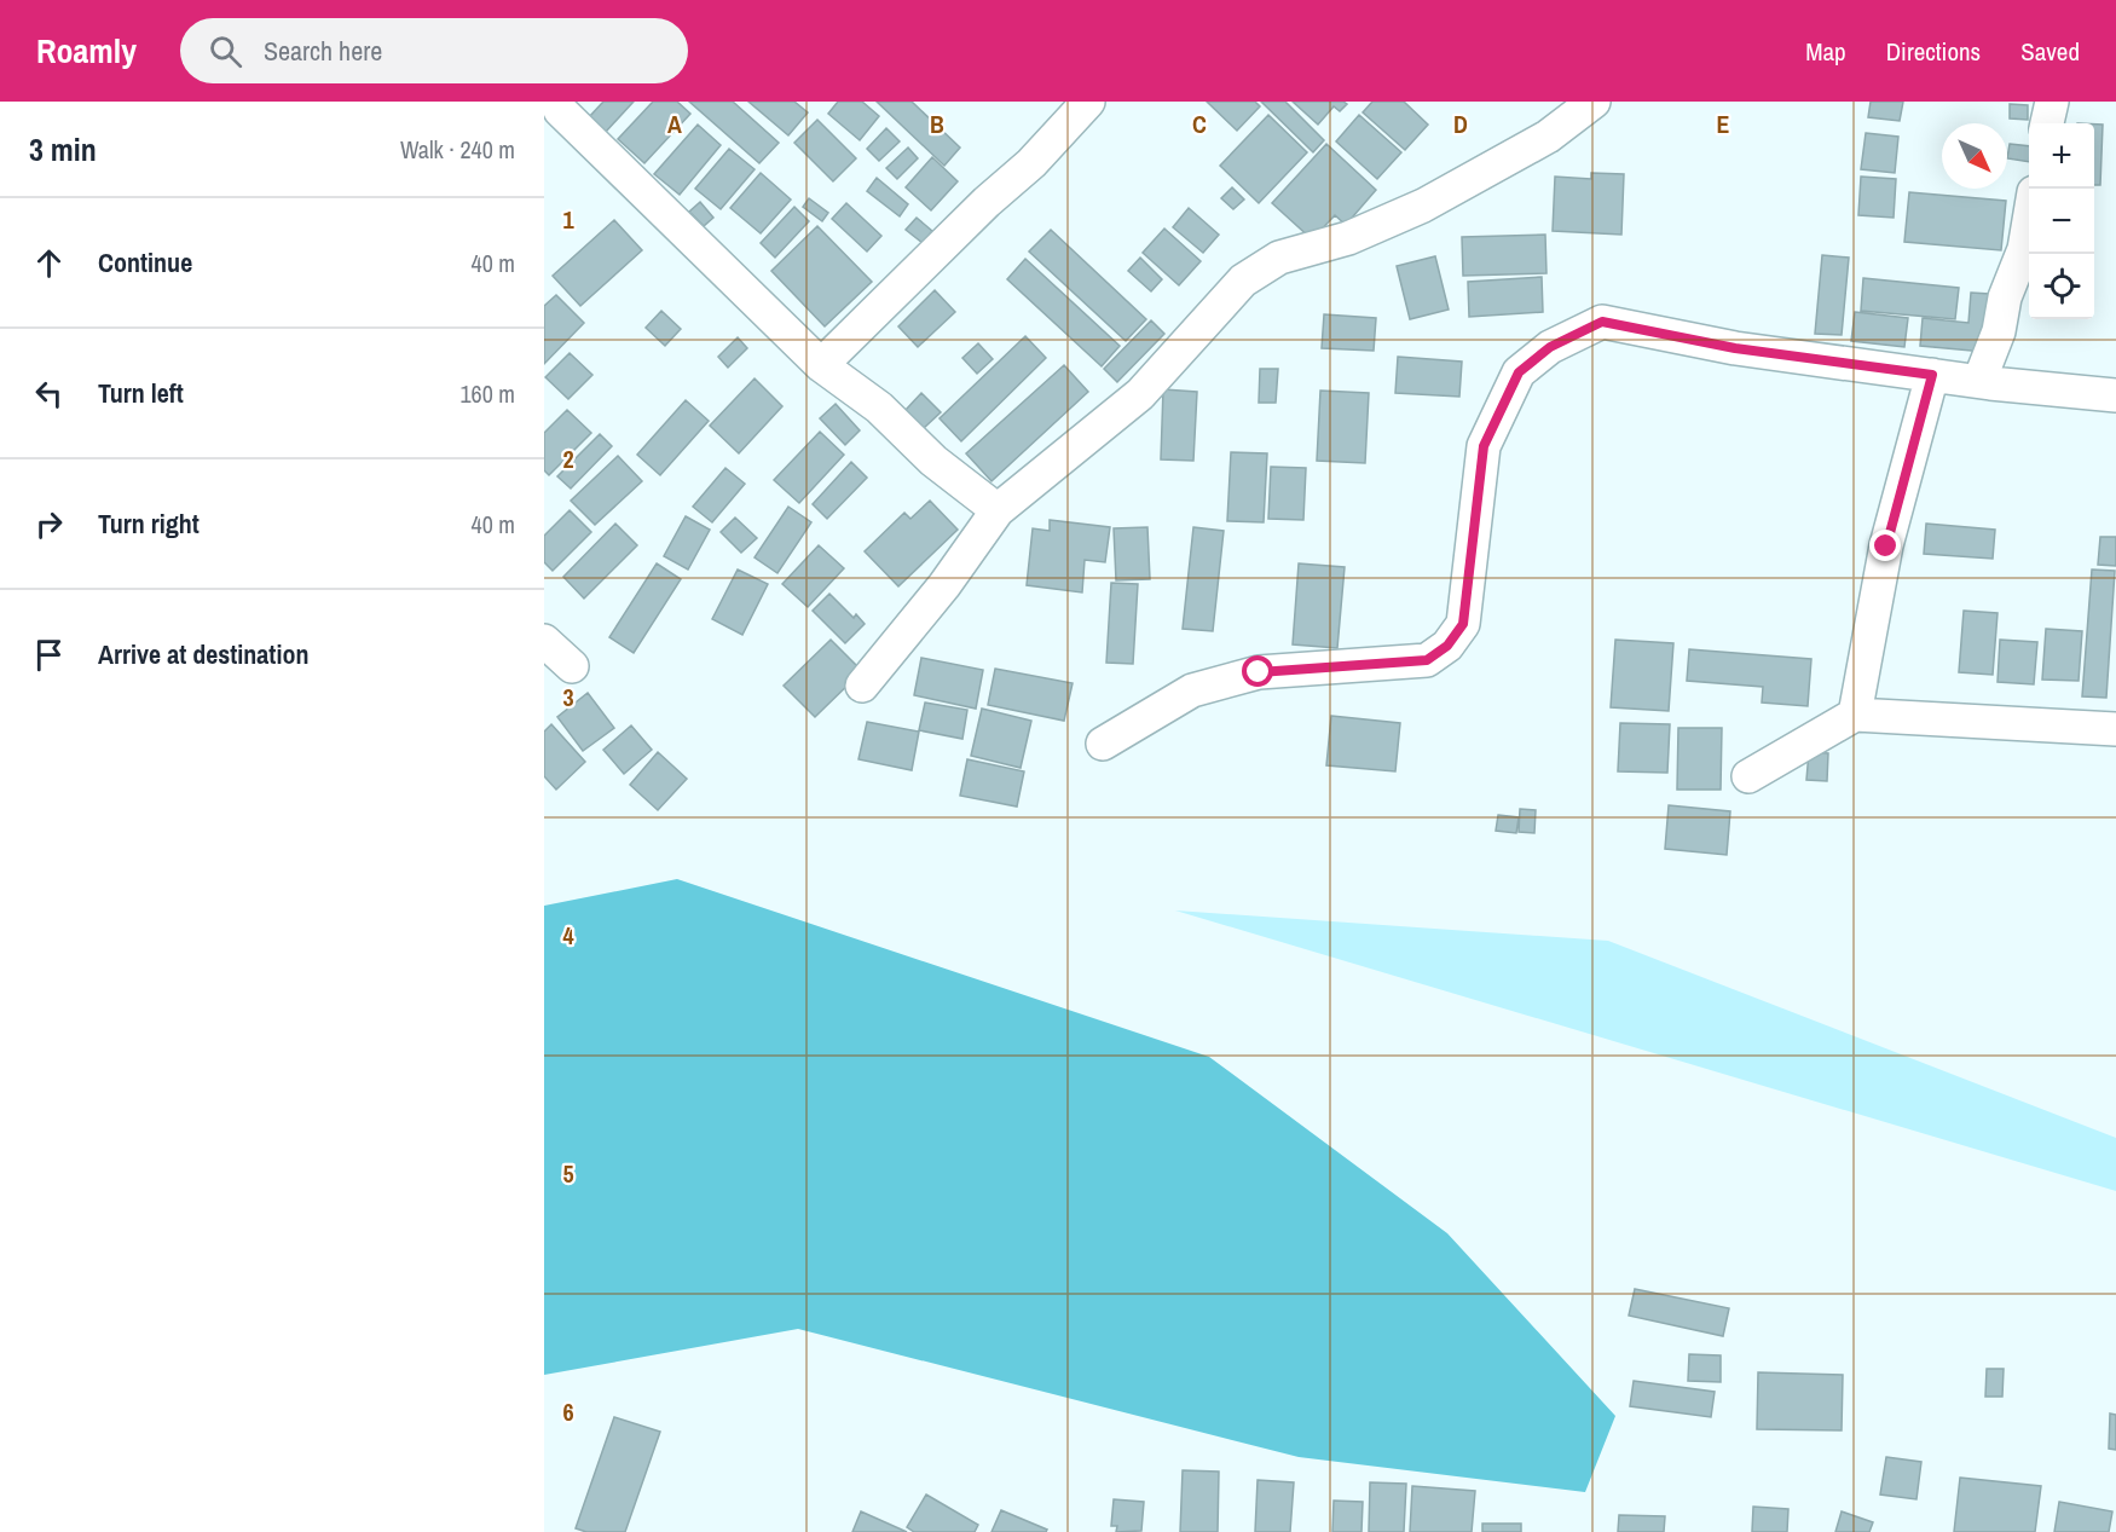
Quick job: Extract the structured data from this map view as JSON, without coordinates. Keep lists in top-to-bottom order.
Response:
{
  "north": "bottom right",
  "page": {
    "header": "Roamly",
    "search": "Search here",
    "nav": ["Map", "Directions", "Saved"],
    "heading": ["3 min", "Walk · 240 m"],
    "map_buttons": ["+", "−"],
    "list": [
      ["Continue", "40 m"],
      ["Turn left", "160 m"],
      ["Turn right", "40 m"],
      "Arrive at destination"
    ]
  },
  "grid": {
    "columns": [
      "A",
      "B",
      "C",
      "D",
      "E"
    ],
    "rows": [
      "1",
      "2",
      "3",
      "4",
      "5",
      "6"
    ]
  }
}
